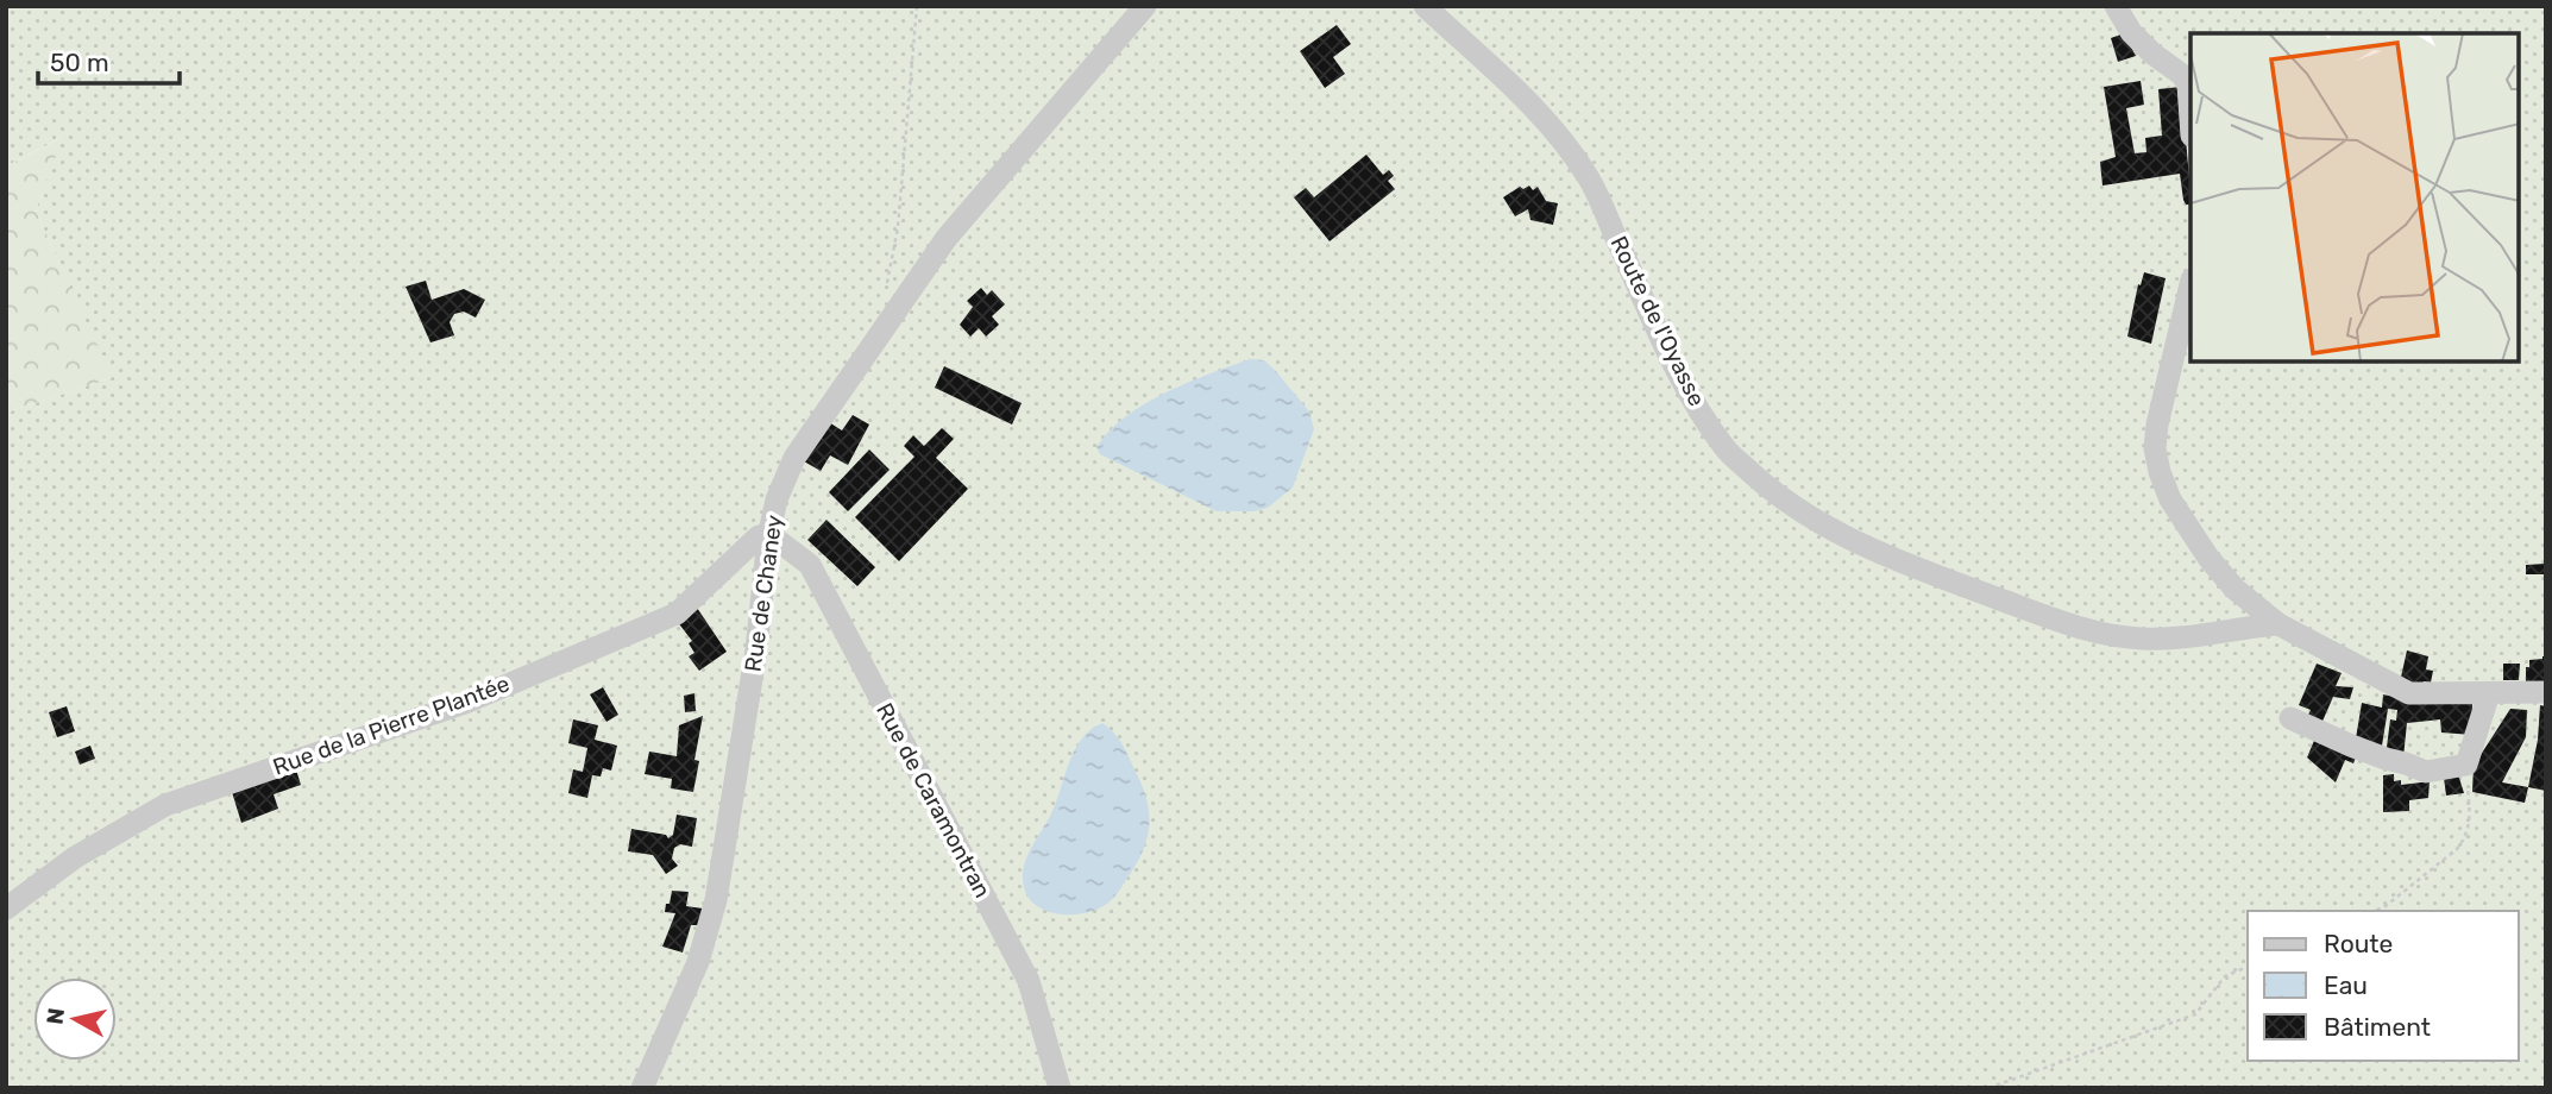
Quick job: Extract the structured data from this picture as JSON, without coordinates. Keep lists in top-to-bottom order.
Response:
{
  "streets": {
    "street": [
      "Route de l'Oyasse",
      "Rue de Chaney",
      "Rue de la Pierre Plantée",
      "Rue de Caramontran"
    ]
  },
  "crossings": [
    ["Rue de Chaney", "Rue de la Pierre Plantée"],
    ["Rue de Chaney", "Rue de Caramontran"],
    ["Rue de la Pierre Plantée", "Rue de Caramontran"]
  ],
  "legend": ["Route", "Eau", "Bâtiment"],
  "scale_bar": "50 m",
  "north": "left"
}
